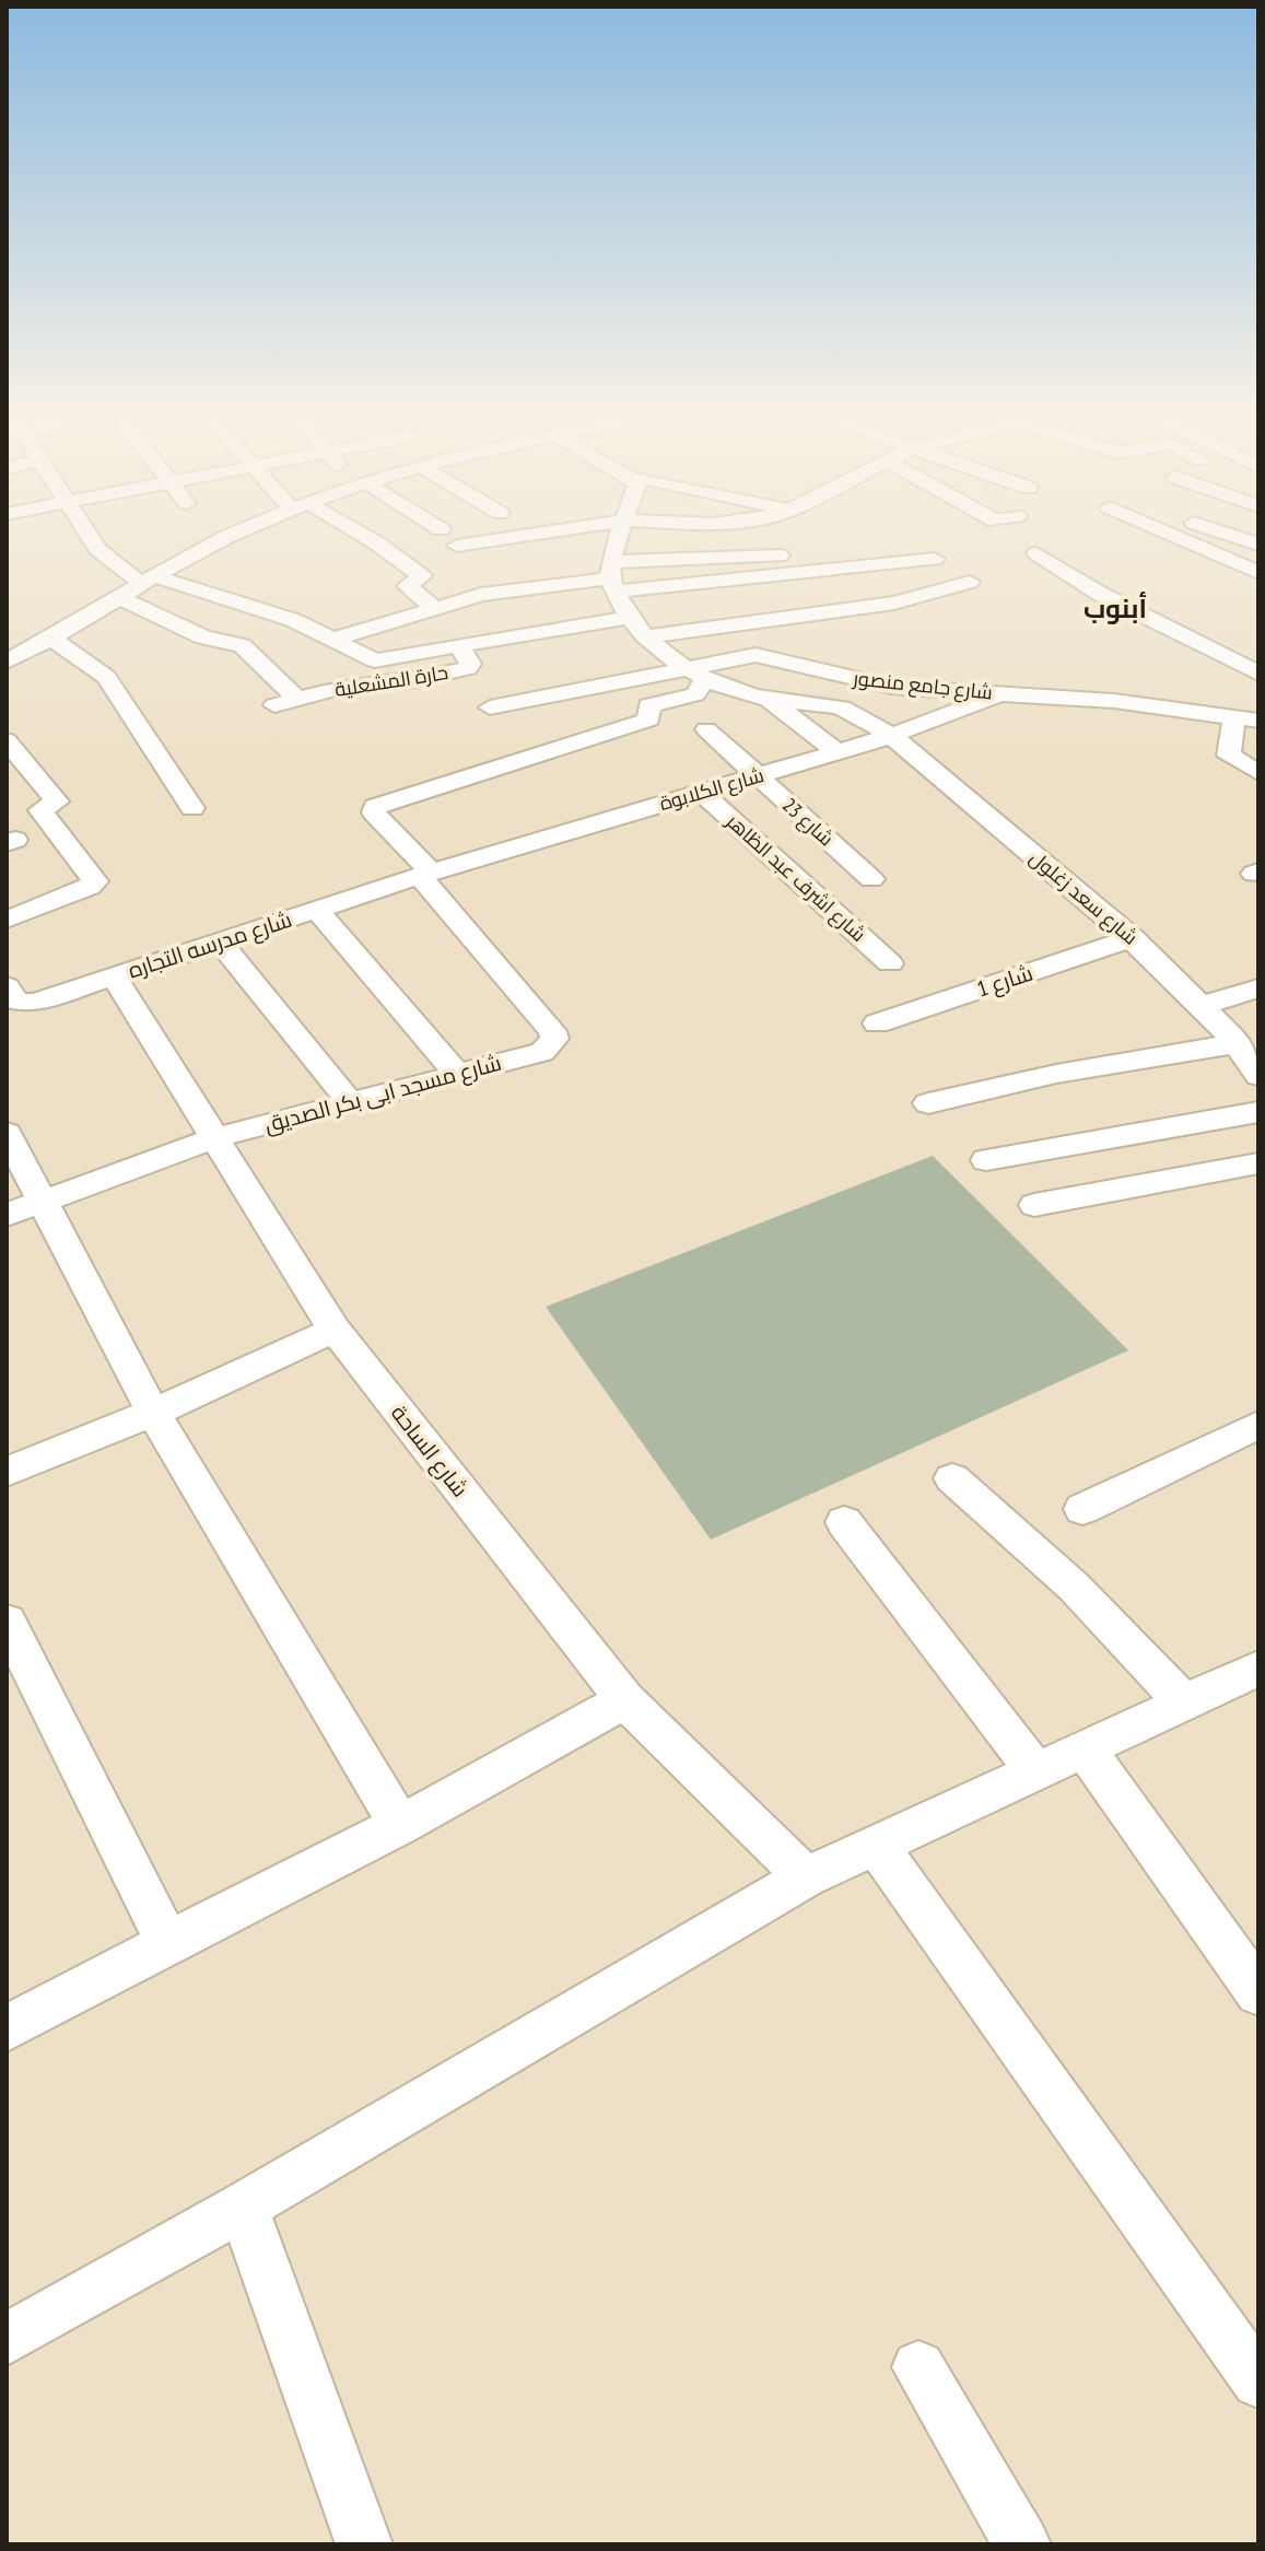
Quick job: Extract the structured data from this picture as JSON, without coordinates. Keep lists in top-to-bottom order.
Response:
{
  "streets": {
    "street": [
      "حارة المشعلية",
      "شارع جامع منصور",
      "شارع الكلابوة",
      "شارع 23",
      "شارع اشرف عبد الظاهر",
      "شارع سعد زغلول",
      "شارع مدرسه التجاره",
      "شارع 1",
      "شارع مسجد ابى بكر الصديق",
      "شارع الساحة"
    ]
  },
  "crossings": [
    ["شارع جامع منصور", "شارع الكلابوة"],
    ["شارع الكلابوة", "شارع 23"],
    ["شارع الكلابوة", "شارع اشرف عبد الظاهر"],
    ["شارع الكلابوة", "شارع سعد زغلول"],
    ["شارع الكلابوة", "شارع مدرسه التجاره"],
    ["شارع الكلابوة", "شارع مسجد ابى بكر الصديق"],
    ["شارع سعد زغلول", "شارع 1"],
    ["شارع مدرسه التجاره", "شارع مسجد ابى بكر الصديق"],
    ["شارع مدرسه التجاره", "شارع الساحة"],
    ["شارع مسجد ابى بكر الصديق", "شارع الساحة"]
  ],
  "districts": ["أبنوب"]
}
